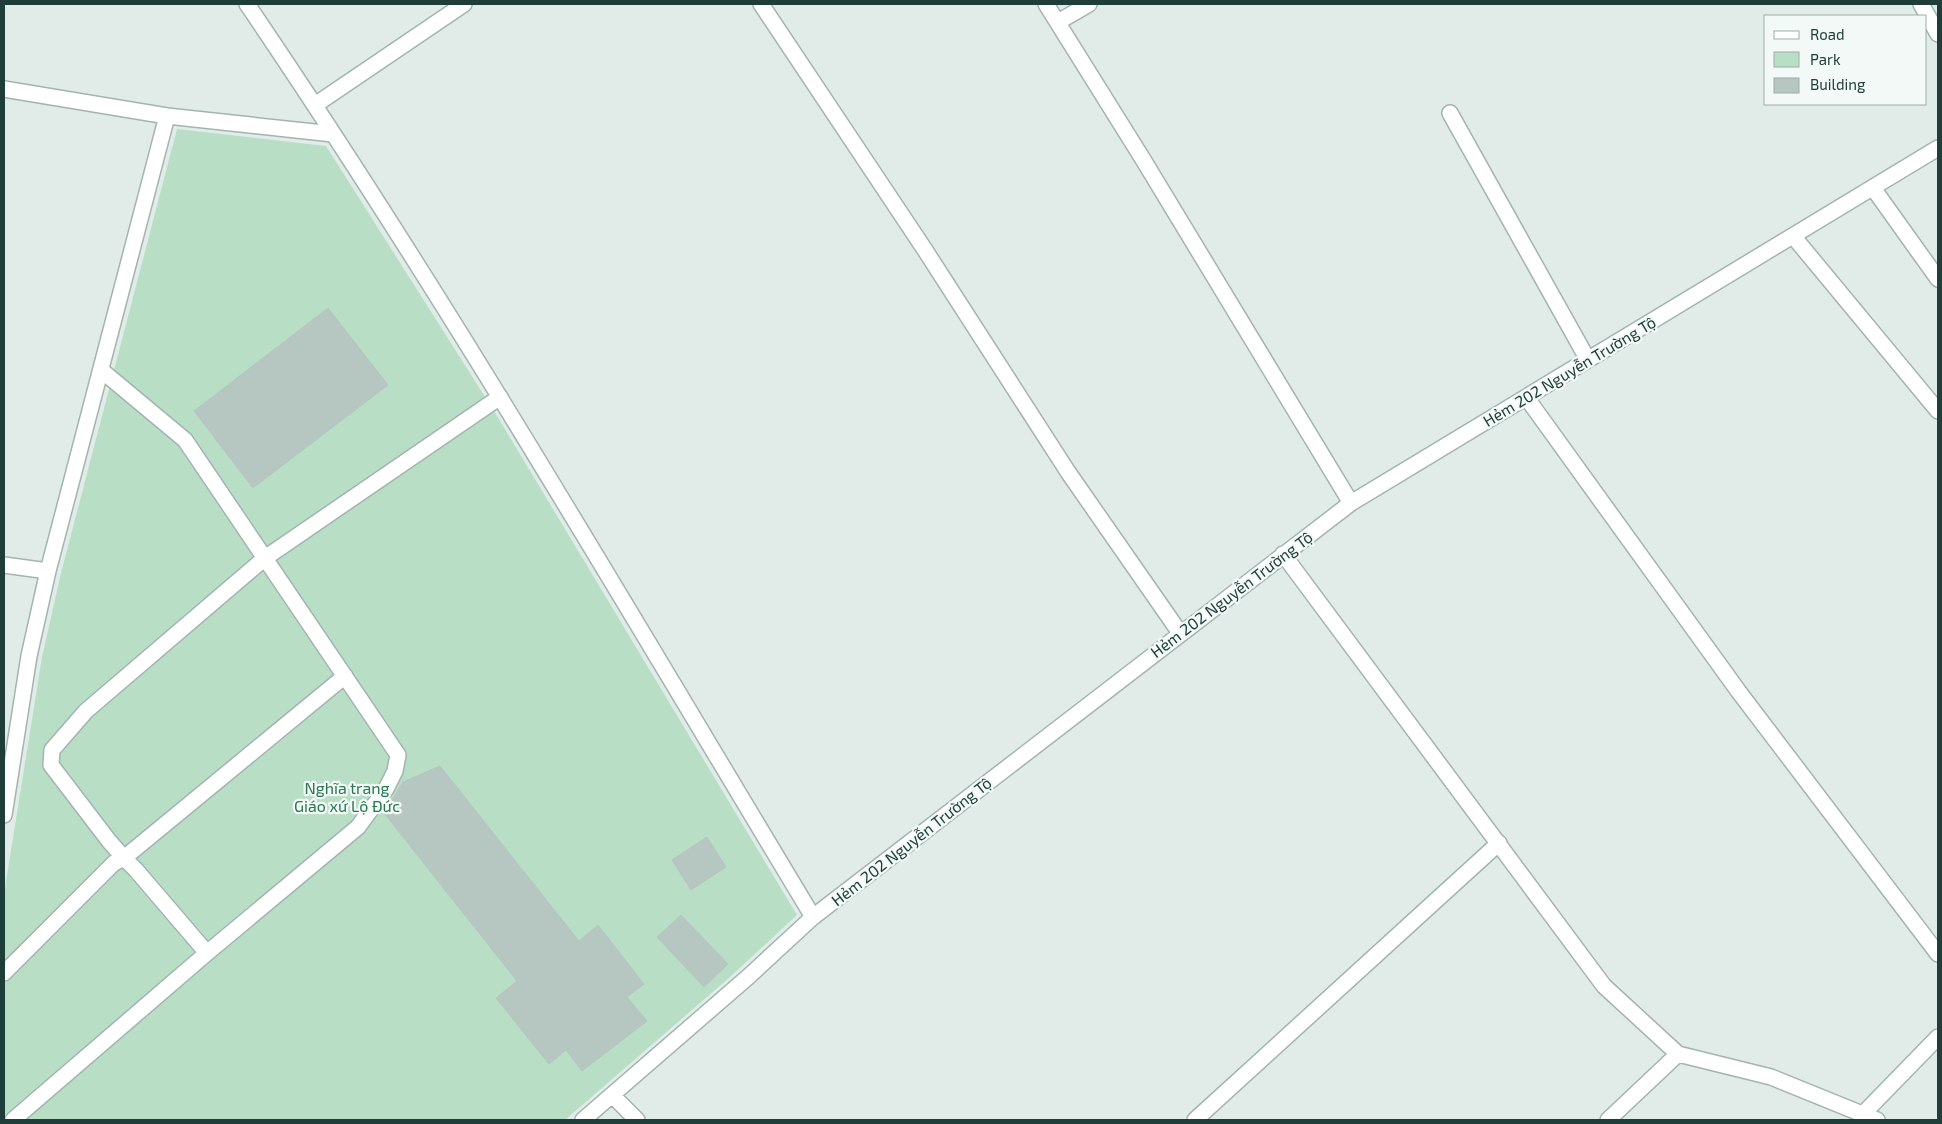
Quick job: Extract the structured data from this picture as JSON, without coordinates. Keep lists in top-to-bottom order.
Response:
{
  "streets": {
    "street": ["Hẻm 202 Nguyễn Trường Tộ"]
  },
  "parks": ["Nghĩa trang Giáo xứ Lộ Đức"],
  "legend": ["Road", "Park", "Building"]
}
